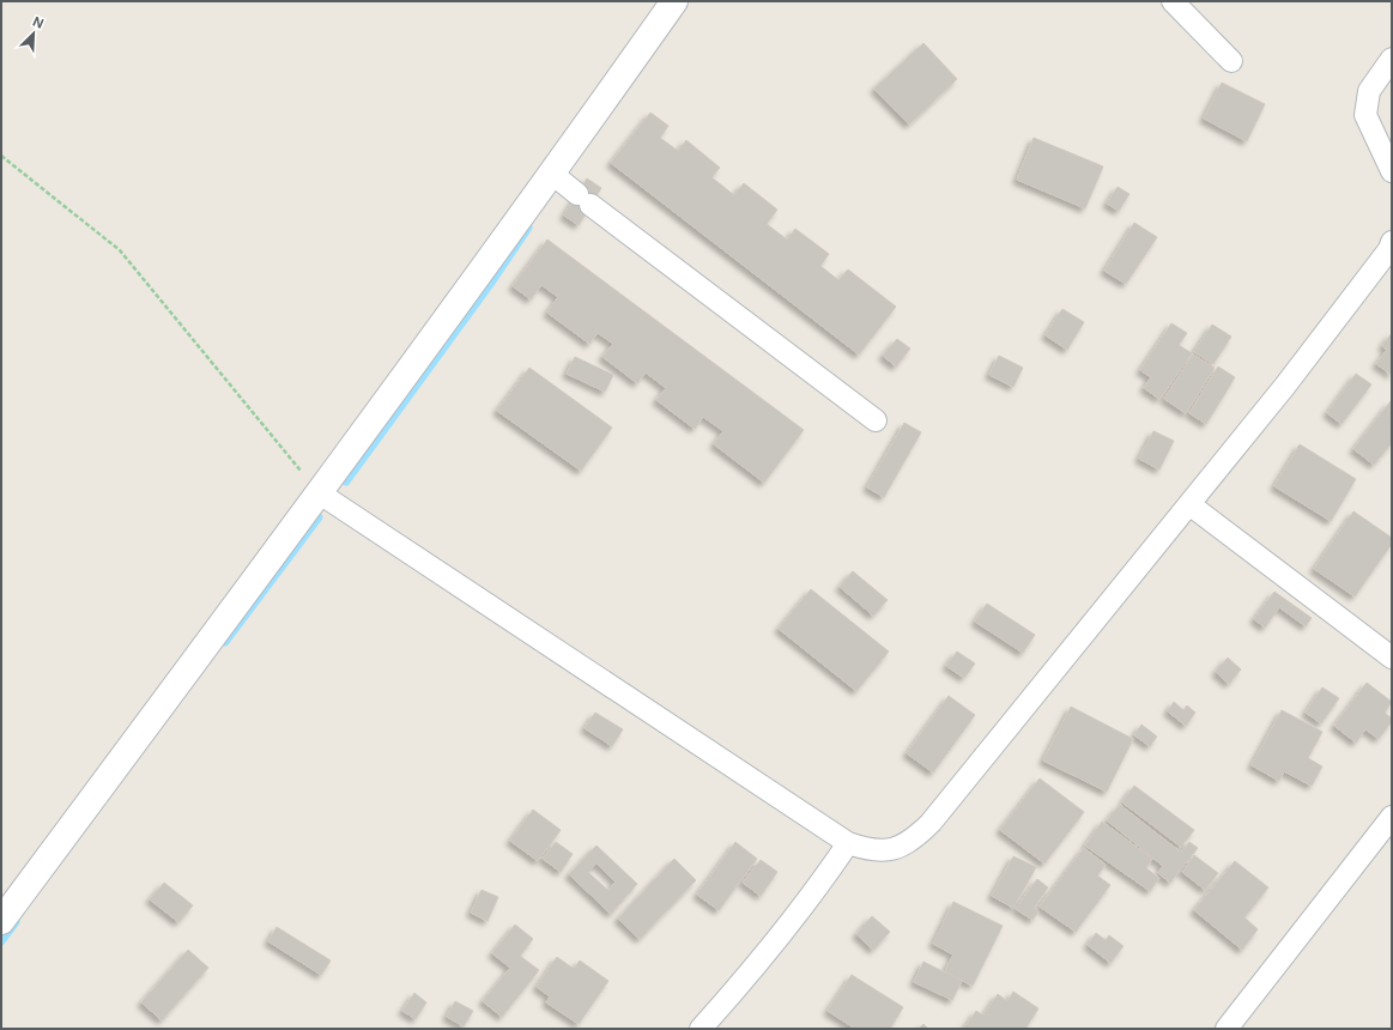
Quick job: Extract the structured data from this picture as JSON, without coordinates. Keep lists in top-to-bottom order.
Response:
{
  "north": "top right"
}
